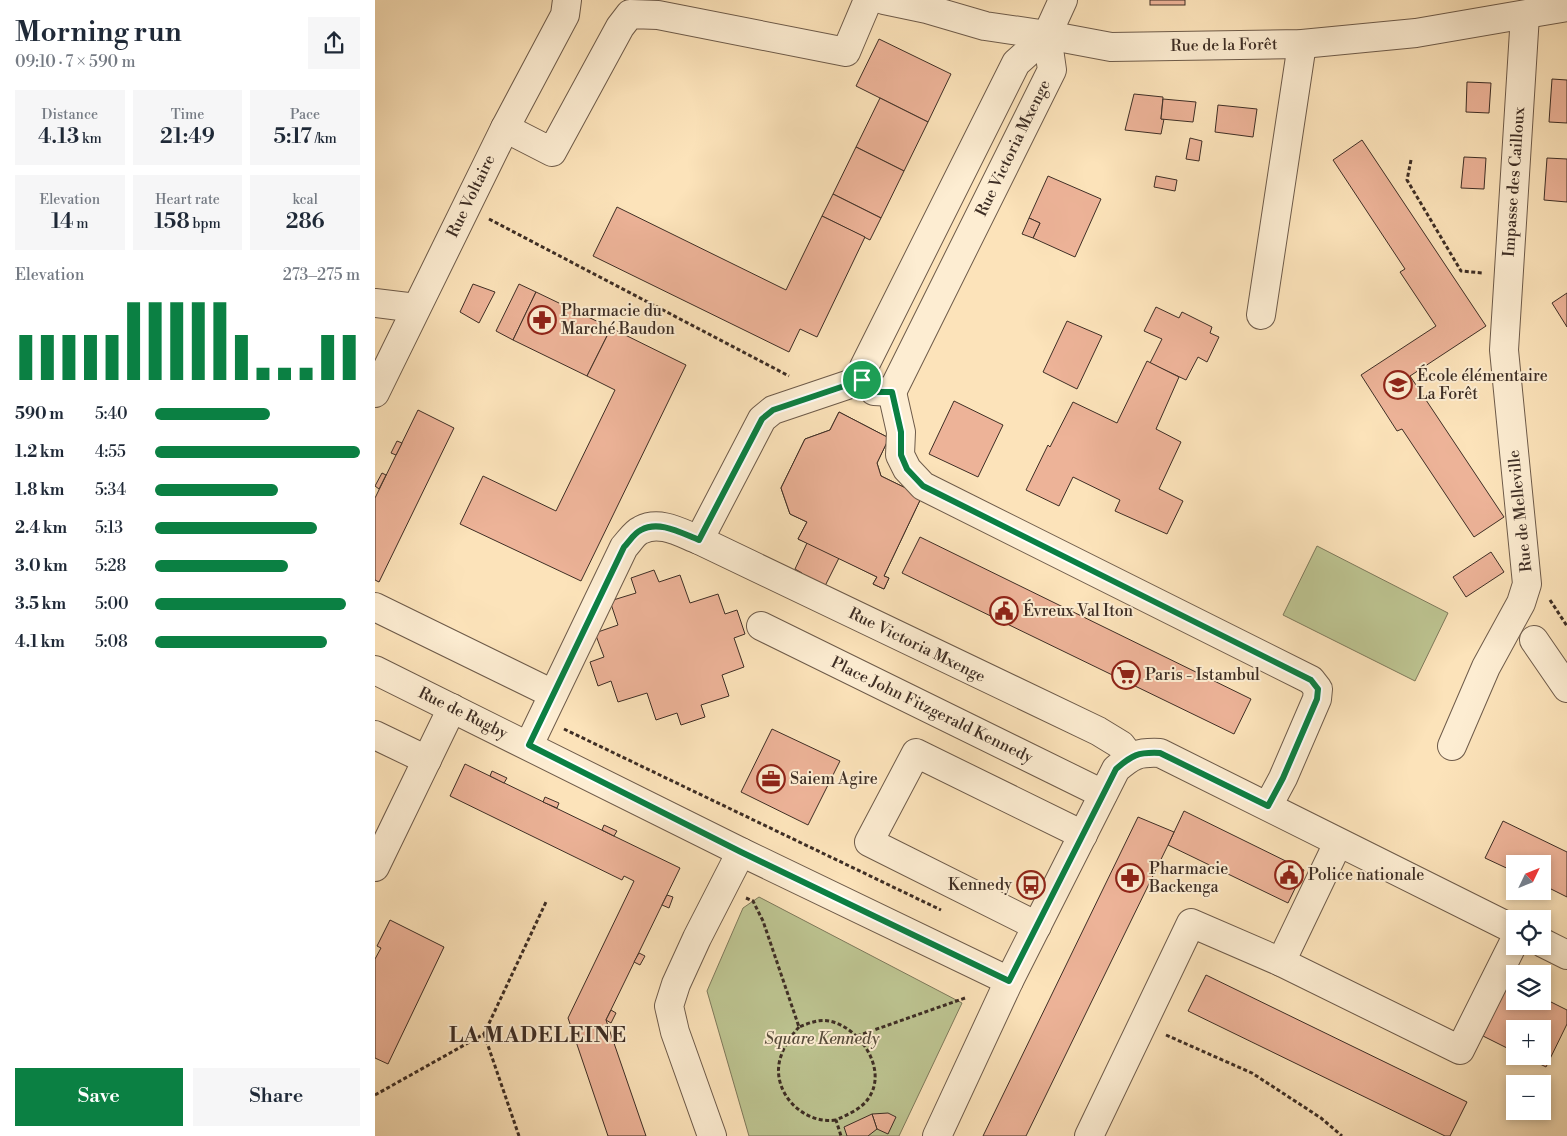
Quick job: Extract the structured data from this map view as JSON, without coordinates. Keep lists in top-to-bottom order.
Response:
{
  "streets": {
    "street": [
      "Rue de la Forêt",
      "Rue Victoria Mxenge",
      "Impasse des Cailloux",
      "Rue Voltaire",
      "Rue de Melleville",
      "Place John Fitzgerald Kennedy",
      "Rue de Rugby"
    ]
  },
  "crossings": [
    ["Rue de la Forêt", "Rue Victoria Mxenge"],
    ["Rue de la Forêt", "Impasse des Cailloux"],
    ["Rue Victoria Mxenge", "Rue de Rugby"],
    ["Impasse des Cailloux", "Rue de Melleville"]
  ],
  "districts": ["LA MADELEINE"],
  "parks": ["Square Kennedy"],
  "places": {
    "pharmacy": ["Pharmacie du Marché Baudon", "Pharmacie Backenga"],
    "school or university": ["École élémentaire La Forêt"],
    "public building": ["Évreux Val Iton", "Police nationale"],
    "supermarket": ["Paris - Istambul"],
    "office": ["Saiem Agire"],
    "bus stop": ["Kennedy"]
  },
  "north": "top right",
  "page": {
    "heading": ["Morning run", "09:10 · 7 × 590 m"],
    "stats": [
      ["Distance", "4.13 km"],
      ["Time", "21:49"],
      ["Pace", "5:17 /km"],
      ["Elevation", "14 m"],
      ["Heart rate", "158 bpm"],
      ["kcal", "286"]
    ],
    "chart": ["Elevation", "273–275 m"],
    "list": [
      {
        "name": "590 m",
        "note": "5:40"
      },
      {
        "name": "1.2 km",
        "note": "4:55"
      },
      {
        "name": "1.8 km",
        "note": "5:34"
      },
      {
        "name": "2.4 km",
        "note": "5:13"
      },
      {
        "name": "3.0 km",
        "note": "5:28"
      },
      {
        "name": "3.5 km",
        "note": "5:00"
      },
      {
        "name": "4.1 km",
        "note": "5:08"
      }
    ],
    "map_buttons": ["+", "−"],
    "buttons": ["Save", "Share"]
  }
}
